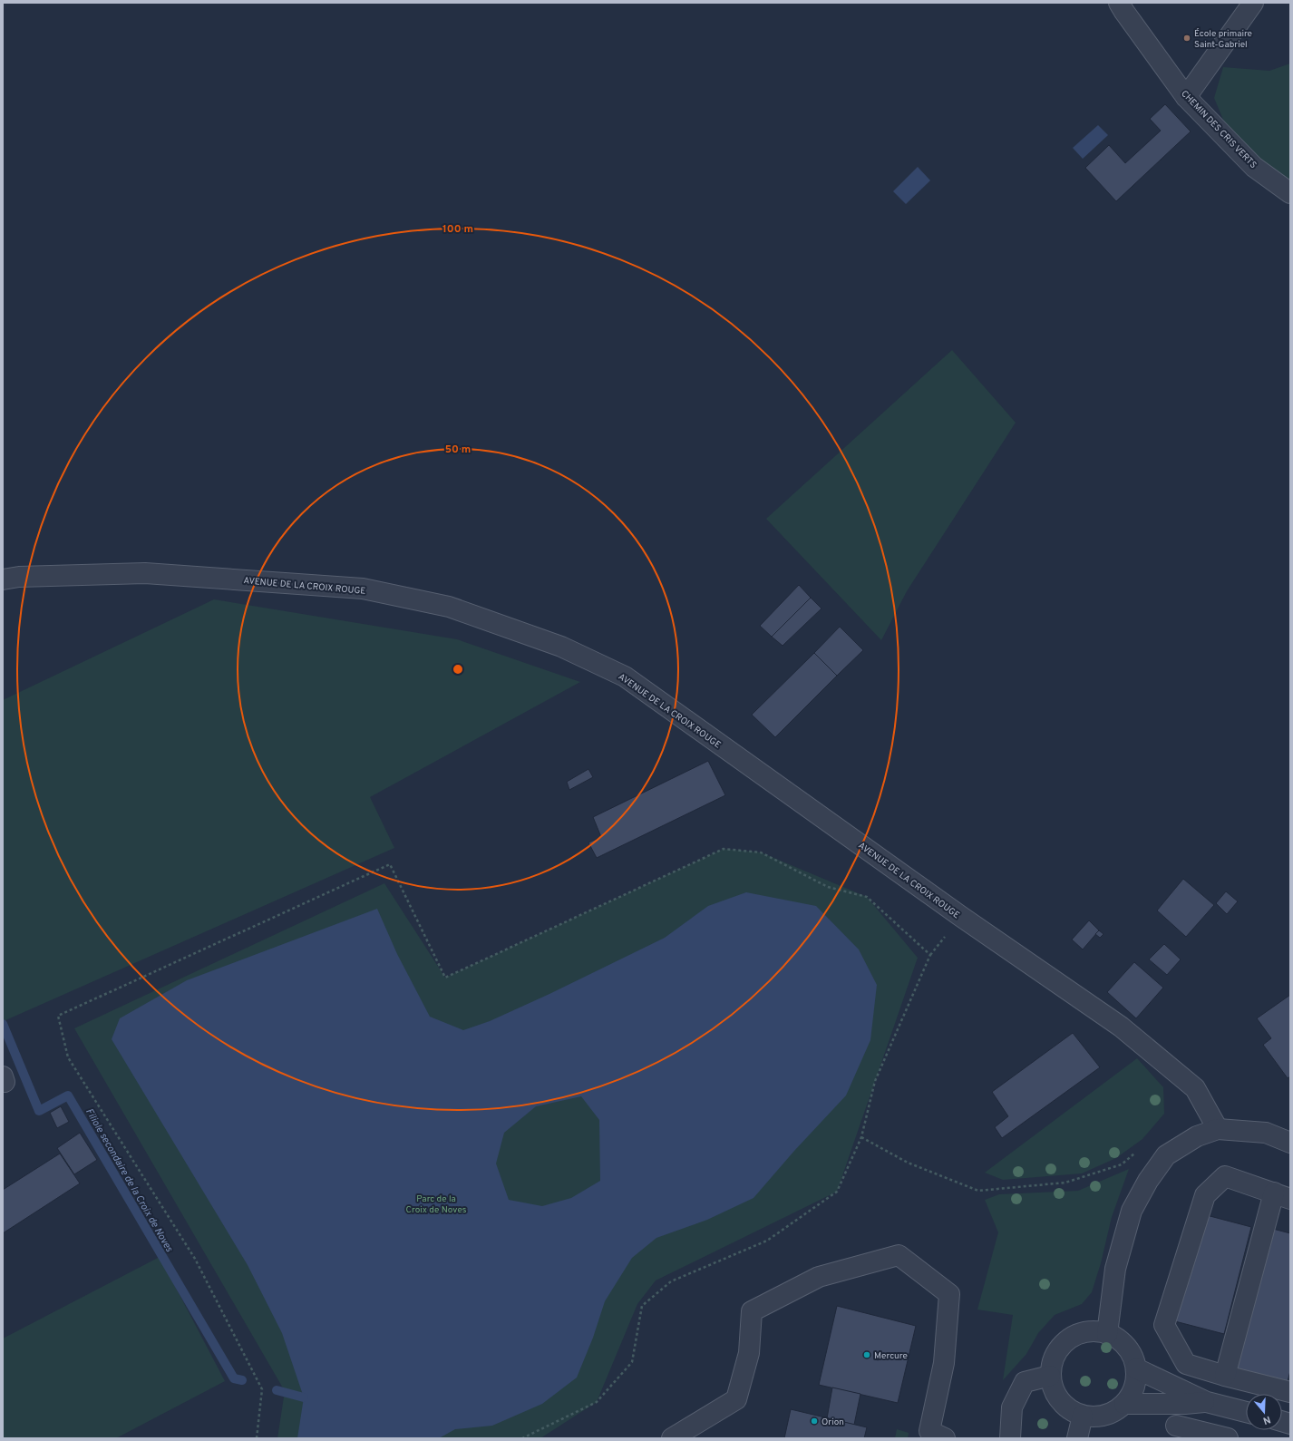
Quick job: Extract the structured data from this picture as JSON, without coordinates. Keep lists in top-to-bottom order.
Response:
{
  "streets": {
    "street": ["CHEMIN DES CRIS VERTS", "AVENUE DE LA CROIX ROUGE"]
  },
  "water": ["Filiole secondaire de la Croix de Noves"],
  "parks": ["Parc de la Croix de Noves"],
  "places": ["École primaire Saint-Gabriel", "Mercure", "Orion"],
  "north": "bottom",
  "rings": ["100 m", "50 m"]
}
